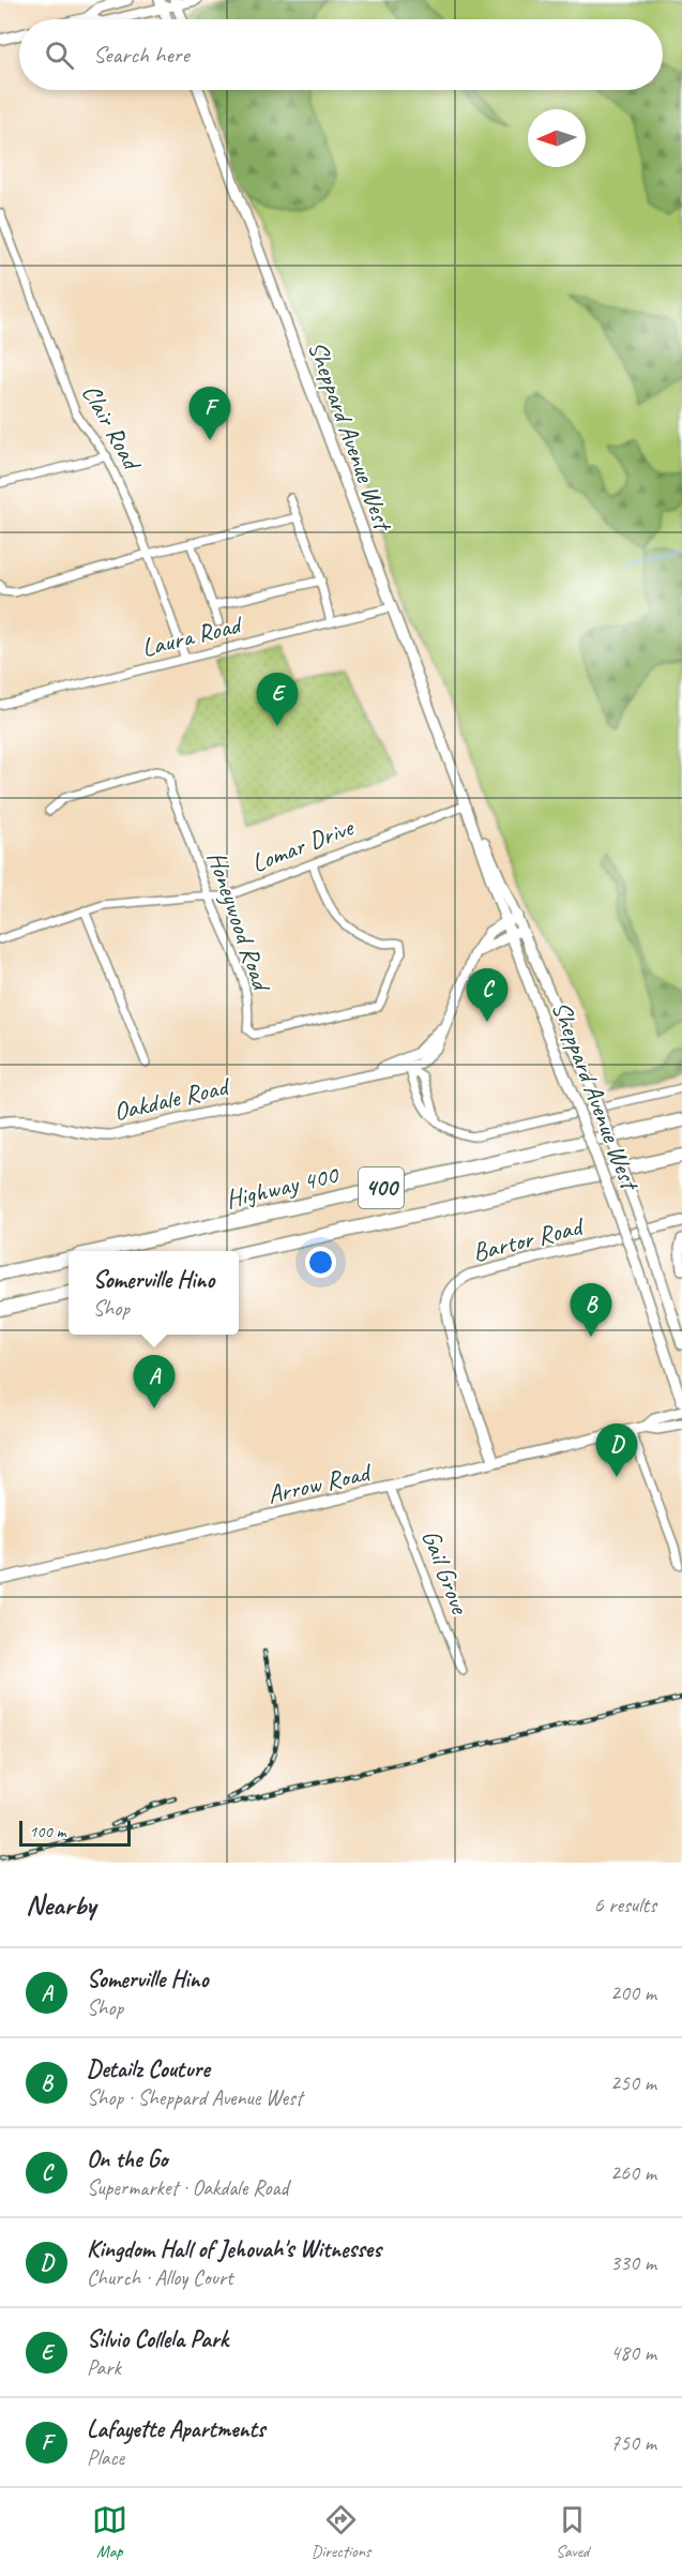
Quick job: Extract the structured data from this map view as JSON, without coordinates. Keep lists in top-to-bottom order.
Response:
{
  "streets": {
    "highway": ["Highway 400", "400"],
    "main road": [
      "Sheppard Avenue West",
      "Oakdale Road",
      "Bartor Road",
      "Arrow Road"
    ],
    "street": [
      "Clair Road",
      "Laura Road",
      "Lomar Drive",
      "Honeywood Road",
      "Gail Grove"
    ]
  },
  "crossings": [
    ["Clair Road", "Laura Road"],
    ["Sheppard Avenue West", "Laura Road"],
    ["Sheppard Avenue West", "Lomar Drive"],
    ["Lomar Drive", "Honeywood Road"],
    ["Bartor Road", "Arrow Road"],
    ["Arrow Road", "Gail Grove"]
  ],
  "scale_bar": "100 m",
  "north": "left",
  "page": {
    "search": "Search here",
    "pins": [
      "F",
      "E",
      "C",
      "B",
      "A",
      "D"
    ],
    "popup": ["Somerville Hino", "Shop"],
    "scale": "100 m",
    "heading": ["Nearby", "6 results"],
    "list": [
      {
        "mark": "A",
        "name": "Somerville Hino",
        "note": "Shop",
        "value": "200 m"
      },
      {
        "mark": "B",
        "name": "Detailz Couture",
        "note": "Shop · Sheppard Avenue West",
        "value": "250 m"
      },
      {
        "mark": "C",
        "name": "On the Go",
        "note": "Supermarket · Oakdale Road",
        "value": "260 m"
      },
      {
        "mark": "D",
        "name": "Kingdom Hall of Jehovah's Witnesses",
        "note": "Church · Alloy Court",
        "value": "330 m"
      },
      {
        "mark": "E",
        "name": "Silvio Collela Park",
        "note": "Park",
        "value": "480 m"
      },
      {
        "mark": "F",
        "name": "Lafayette Apartments",
        "note": "Place",
        "value": "750 m"
      }
    ],
    "nav": ["Map", "Directions", "Saved"]
  }
}
